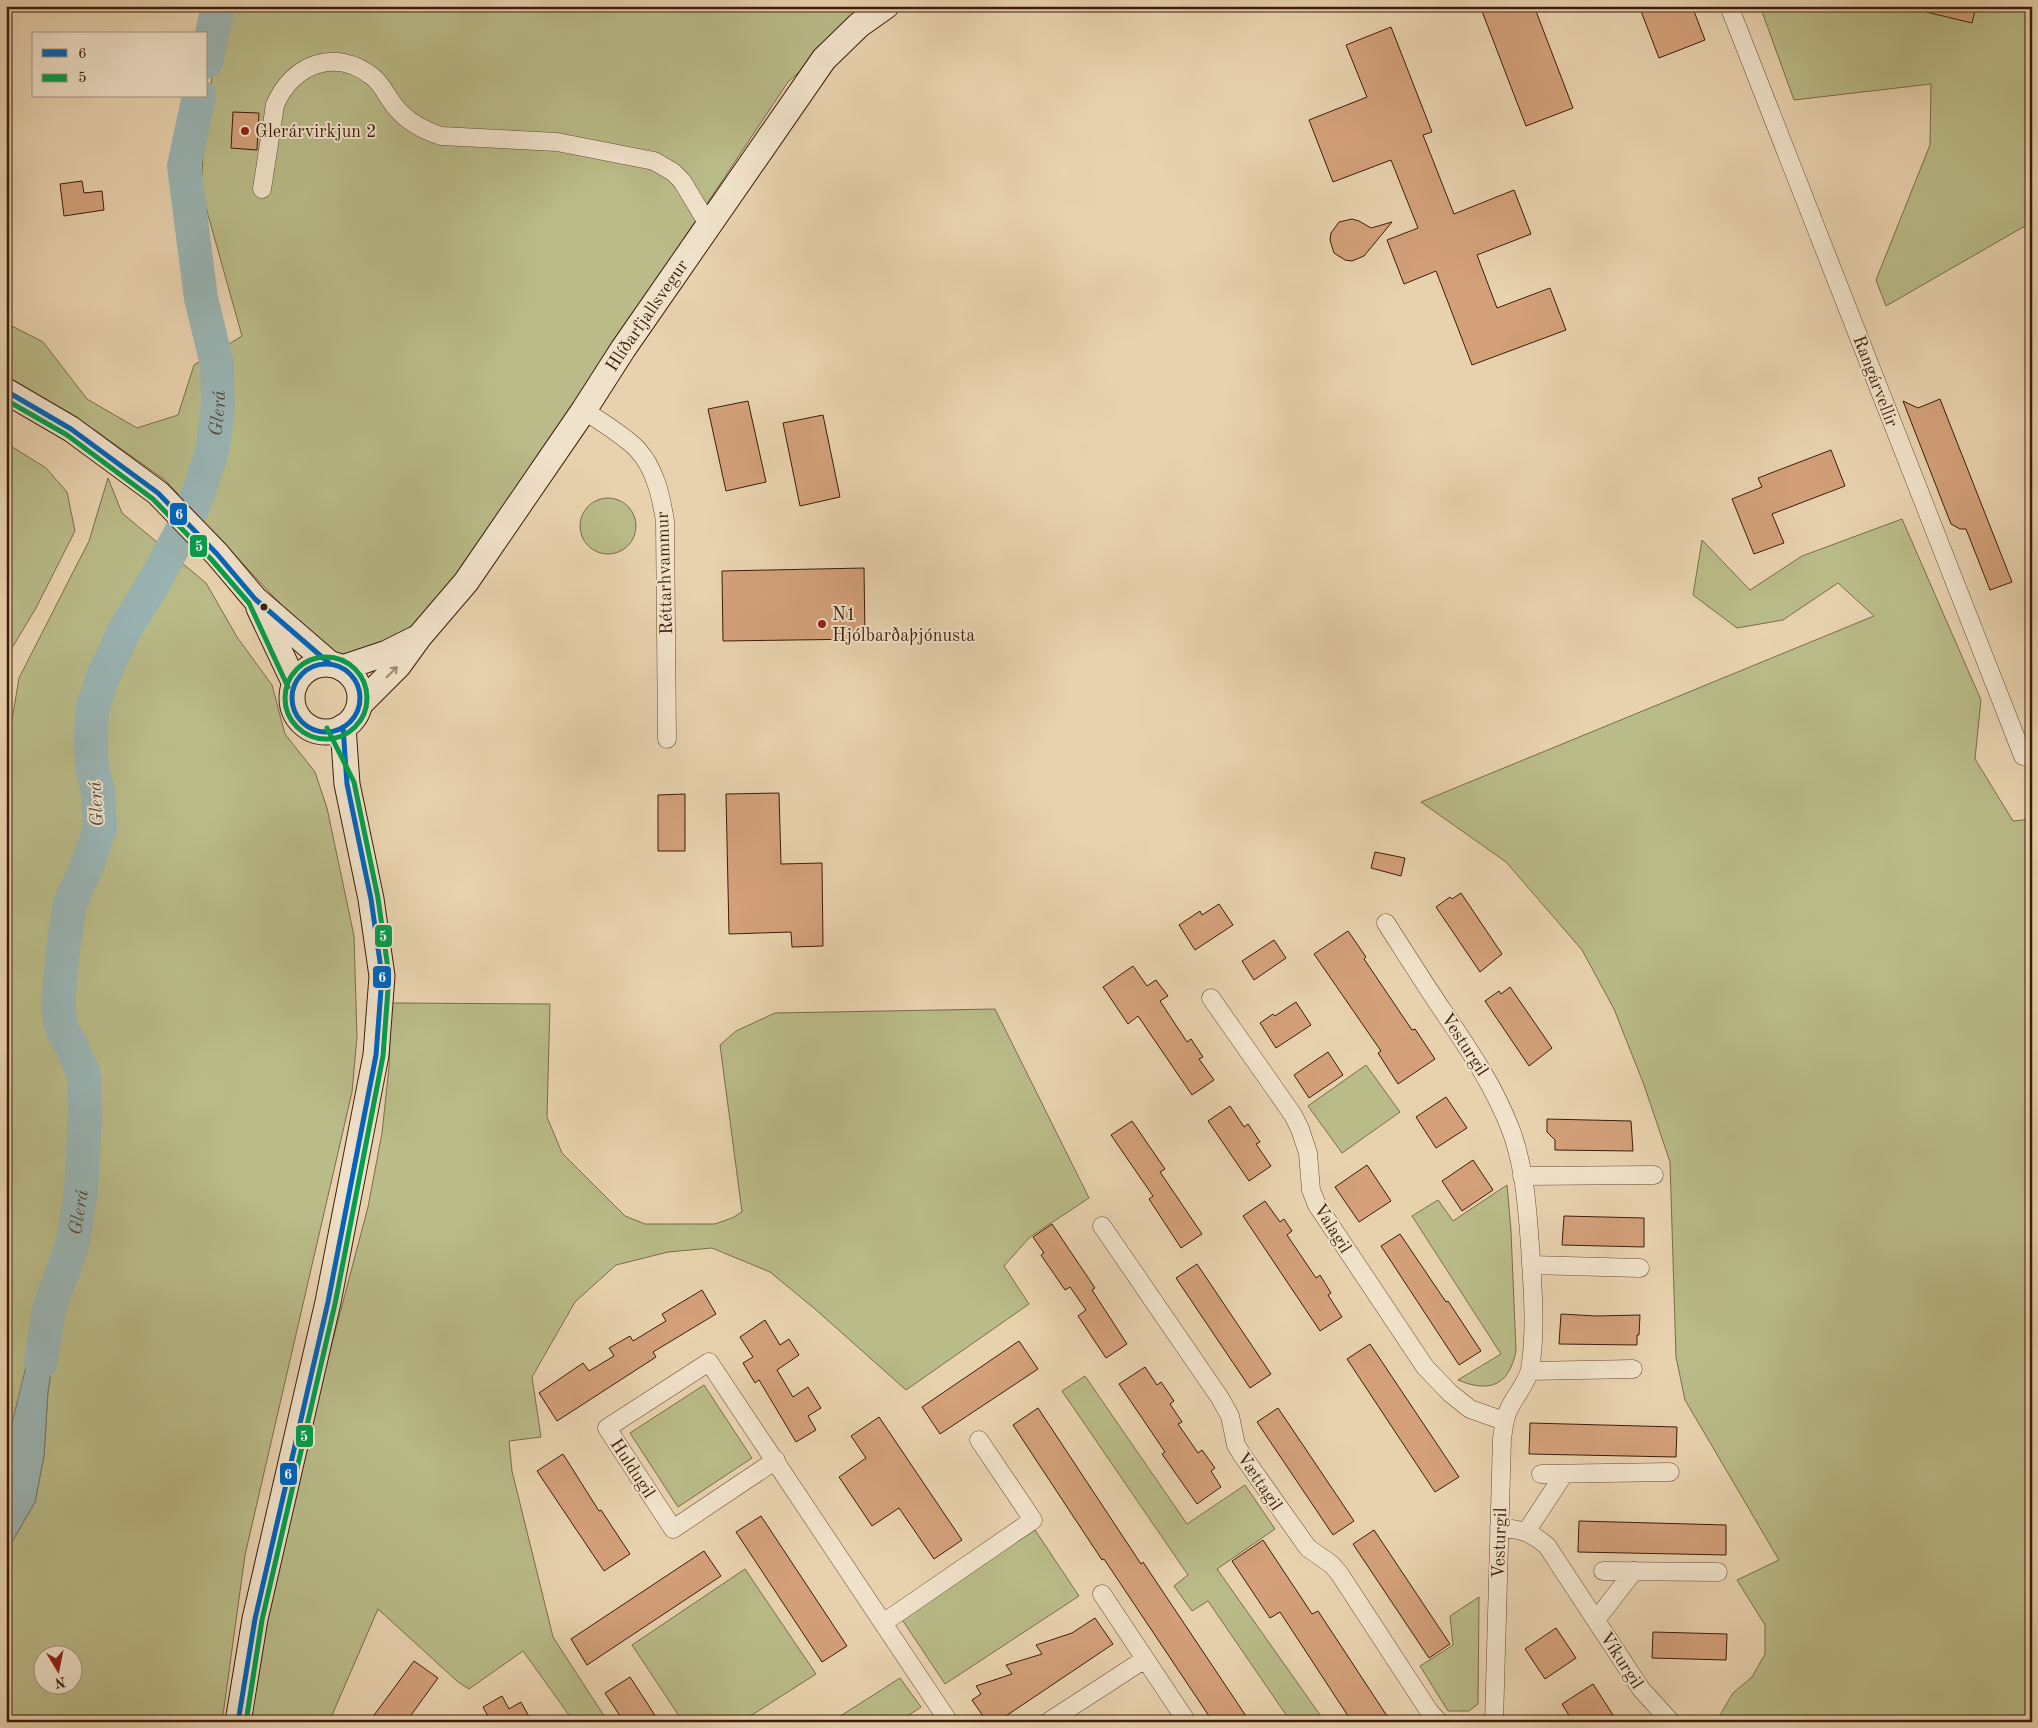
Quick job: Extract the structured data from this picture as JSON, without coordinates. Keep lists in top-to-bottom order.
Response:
{
  "streets": {
    "main road": ["Hlíðarfjallsvegur"],
    "street": [
      "Rangárvellir",
      "Réttarhvammur",
      "Vesturgil",
      "Valagil",
      "Huldugil",
      "Vættagil",
      "Víkurgil"
    ]
  },
  "crossings": [
    ["Hlíðarfjallsvegur", "Réttarhvammur"],
    ["Vesturgil", "Valagil"],
    ["Vesturgil", "Víkurgil"]
  ],
  "water": ["Glerá"],
  "places": ["Glerárvirkjun 2", "N1 Hjólbarðaþjónusta"],
  "lines": ["transit line 6", "transit line 5"],
  "legend": ["6", "5"],
  "north": "bottom"
}
